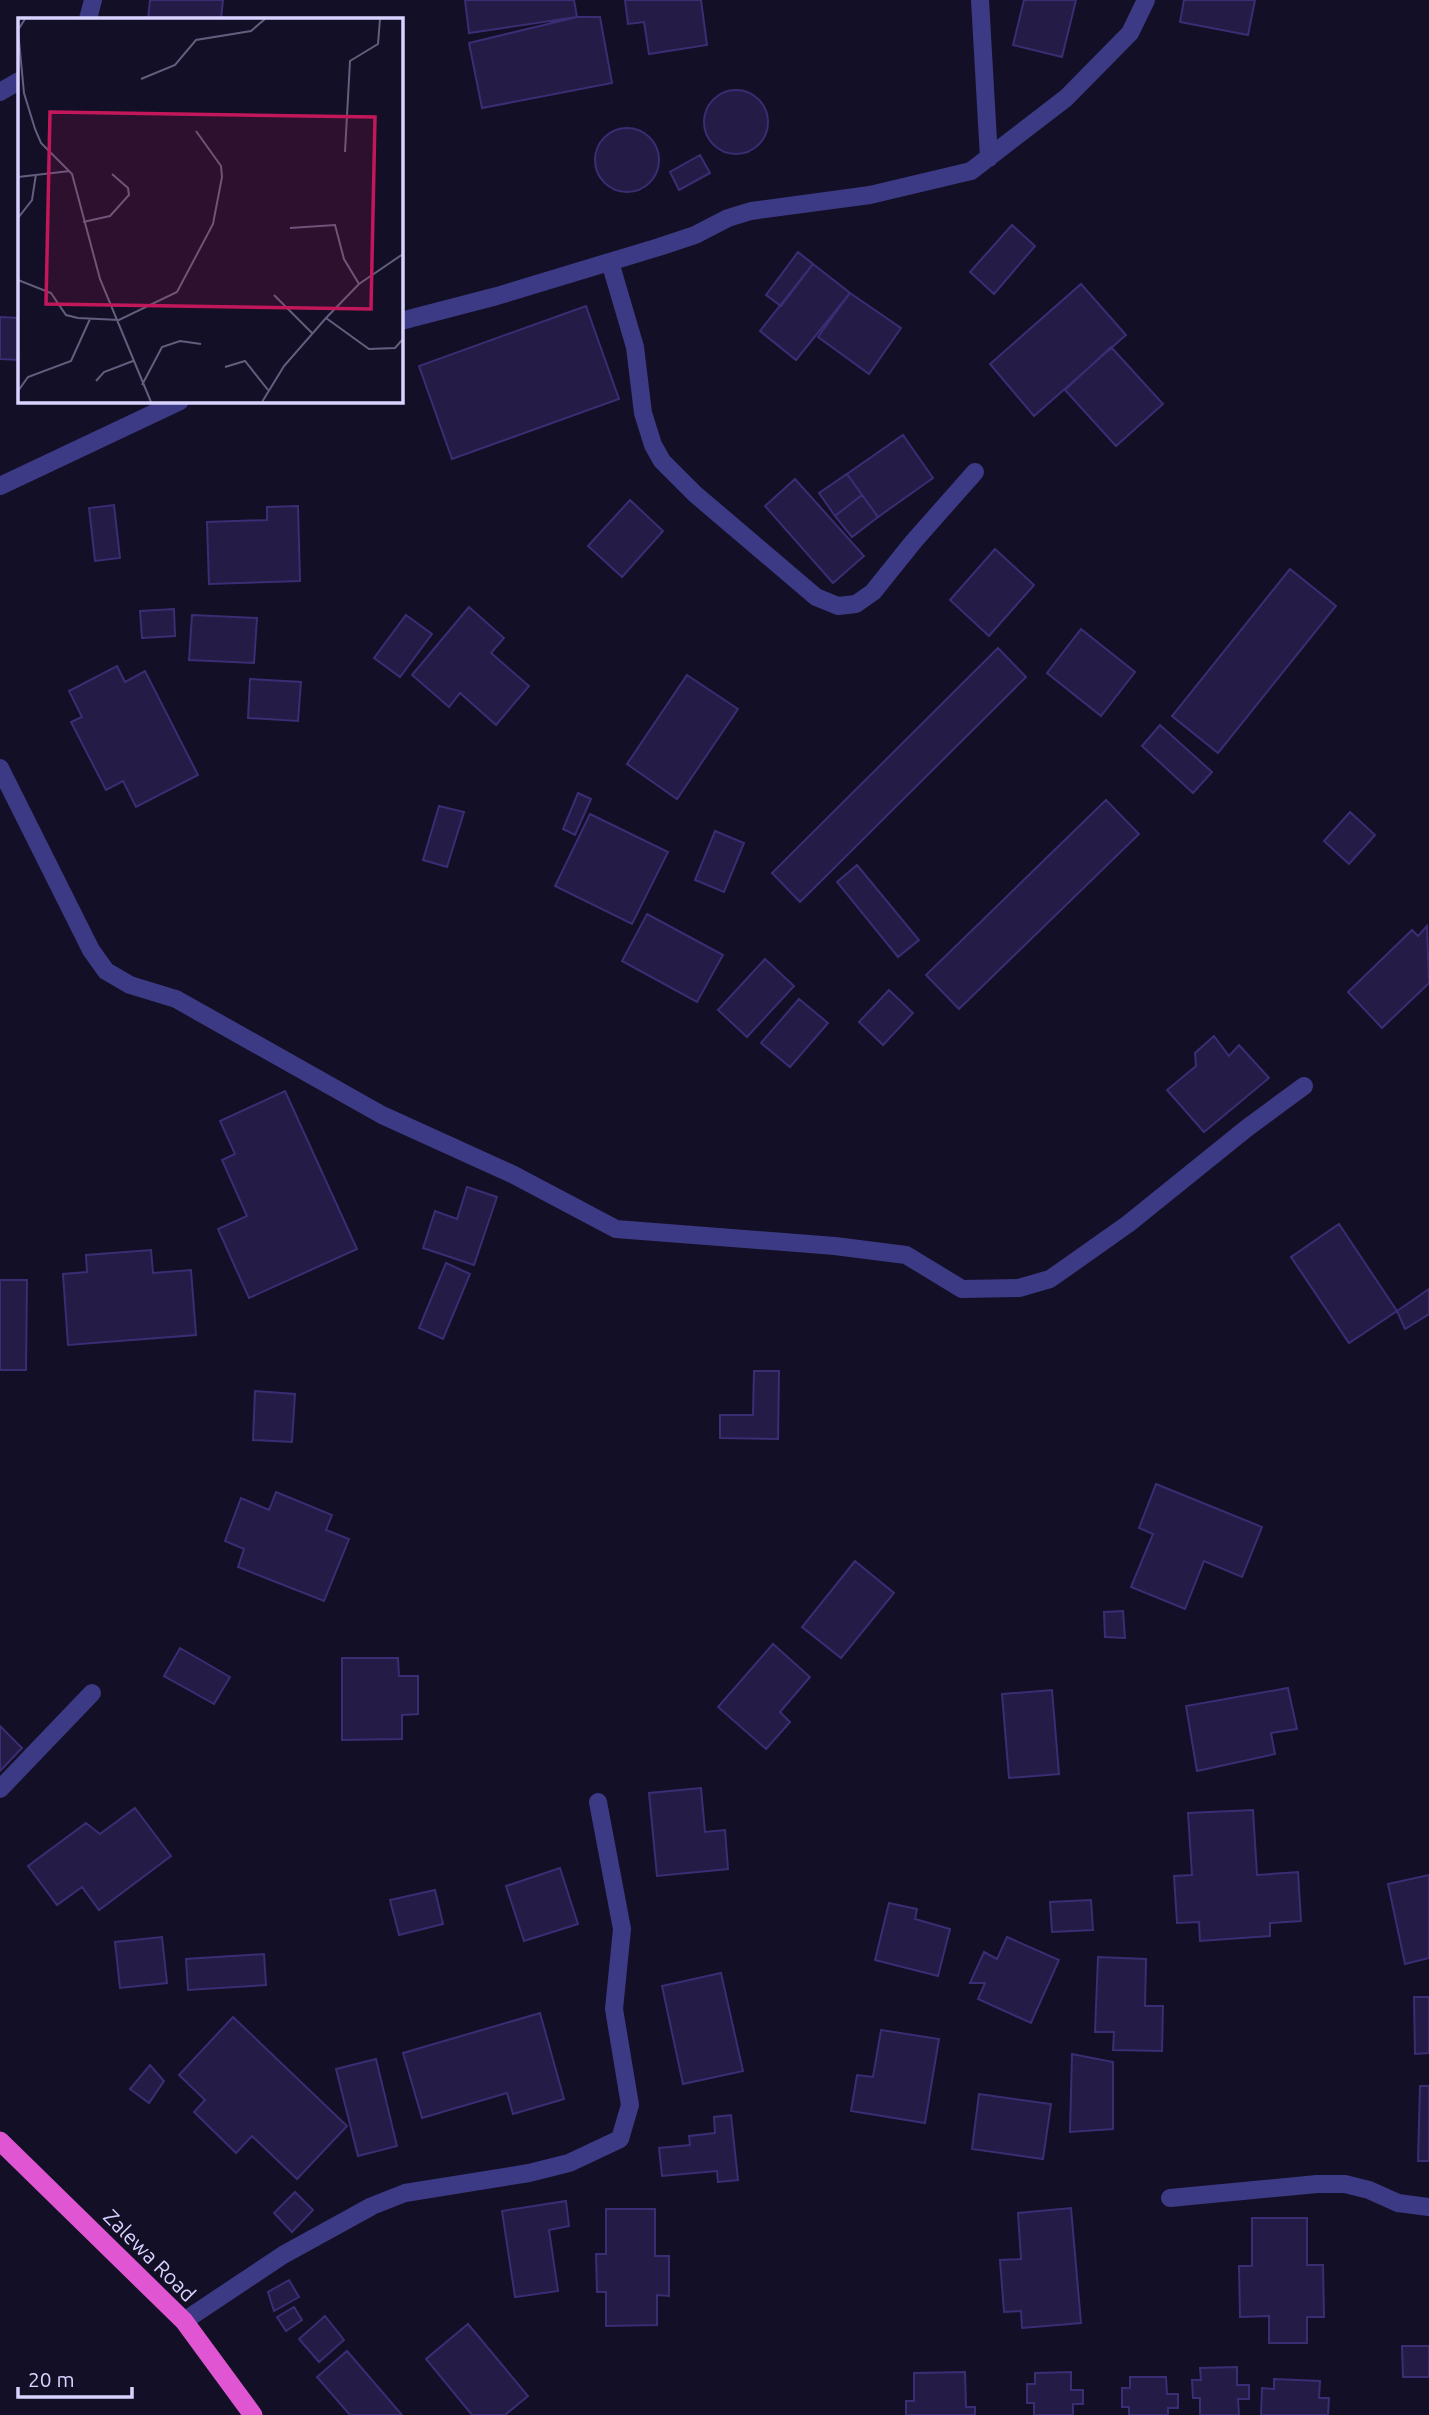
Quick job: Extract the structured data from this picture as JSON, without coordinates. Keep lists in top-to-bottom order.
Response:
{
  "streets": {
    "highway": ["Zalewa Road"]
  },
  "scale_bar": "20 m"
}
